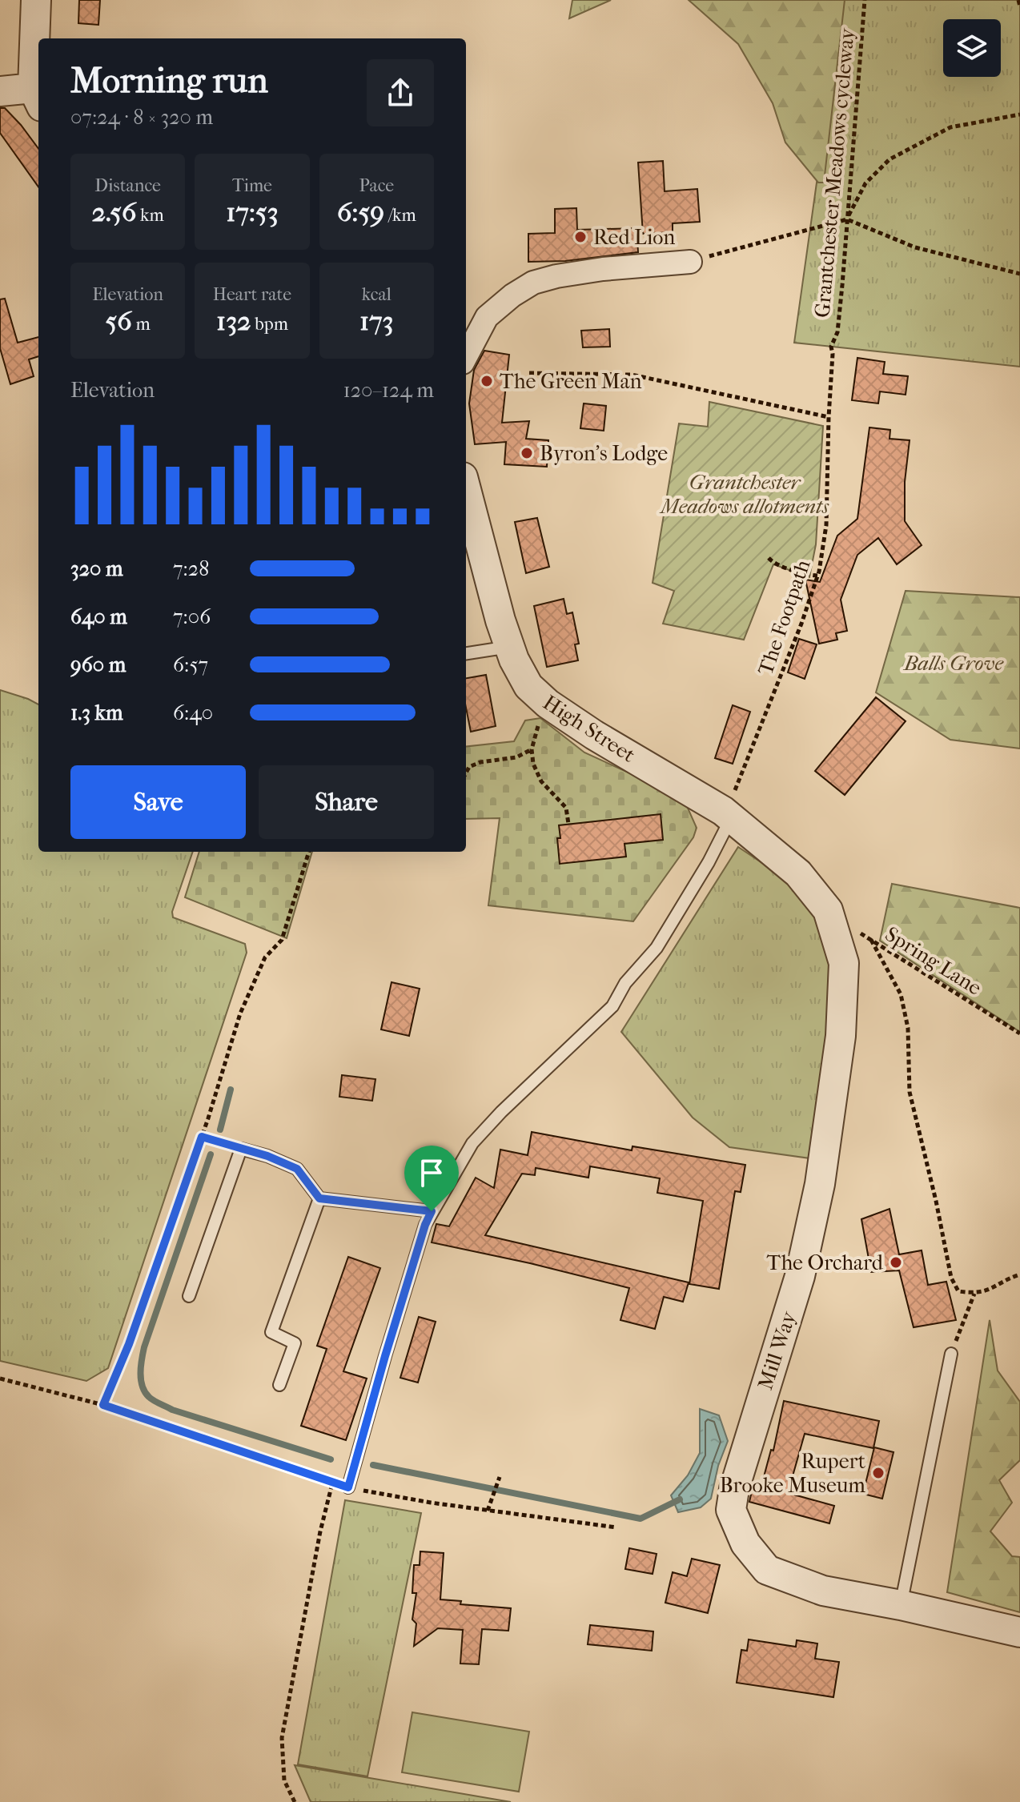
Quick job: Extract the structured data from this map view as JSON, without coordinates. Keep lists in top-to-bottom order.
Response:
{
  "streets": {
    "street": ["High Street", "Mill Way"],
    "path": ["Grantchester Meadows cycleway", "The Footpath", "Spring Lane"]
  },
  "crossings": [
    ["Grantchester Meadows cycleway", "The Footpath"],
    ["The Footpath", "High Street"],
    ["High Street", "Mill Way"],
    ["Spring Lane", "Mill Way"]
  ],
  "parks": ["Grantchester Meadows allotments", "Balls Grove"],
  "places": [
    "Red Lion",
    "The Green Man",
    "Byron's Lodge",
    "The Orchard",
    "Rupert Brooke Museum"
  ],
  "page": {
    "heading": ["Morning run", "07:24 · 8 × 320 m"],
    "stats": [
      ["Distance", "2.56 km"],
      ["Time", "17:53"],
      ["Pace", "6:59 /km"],
      ["Elevation", "56 m"],
      ["Heart rate", "132 bpm"],
      ["kcal", "173"]
    ],
    "chart": ["Elevation", "120–124 m"],
    "list": [
      {
        "name": "320 m",
        "note": "7:28"
      },
      {
        "name": "640 m",
        "note": "7:06"
      },
      {
        "name": "960 m",
        "note": "6:57"
      },
      {
        "name": "1.3 km",
        "note": "6:40"
      }
    ],
    "buttons": ["Save", "Share"]
  }
}
